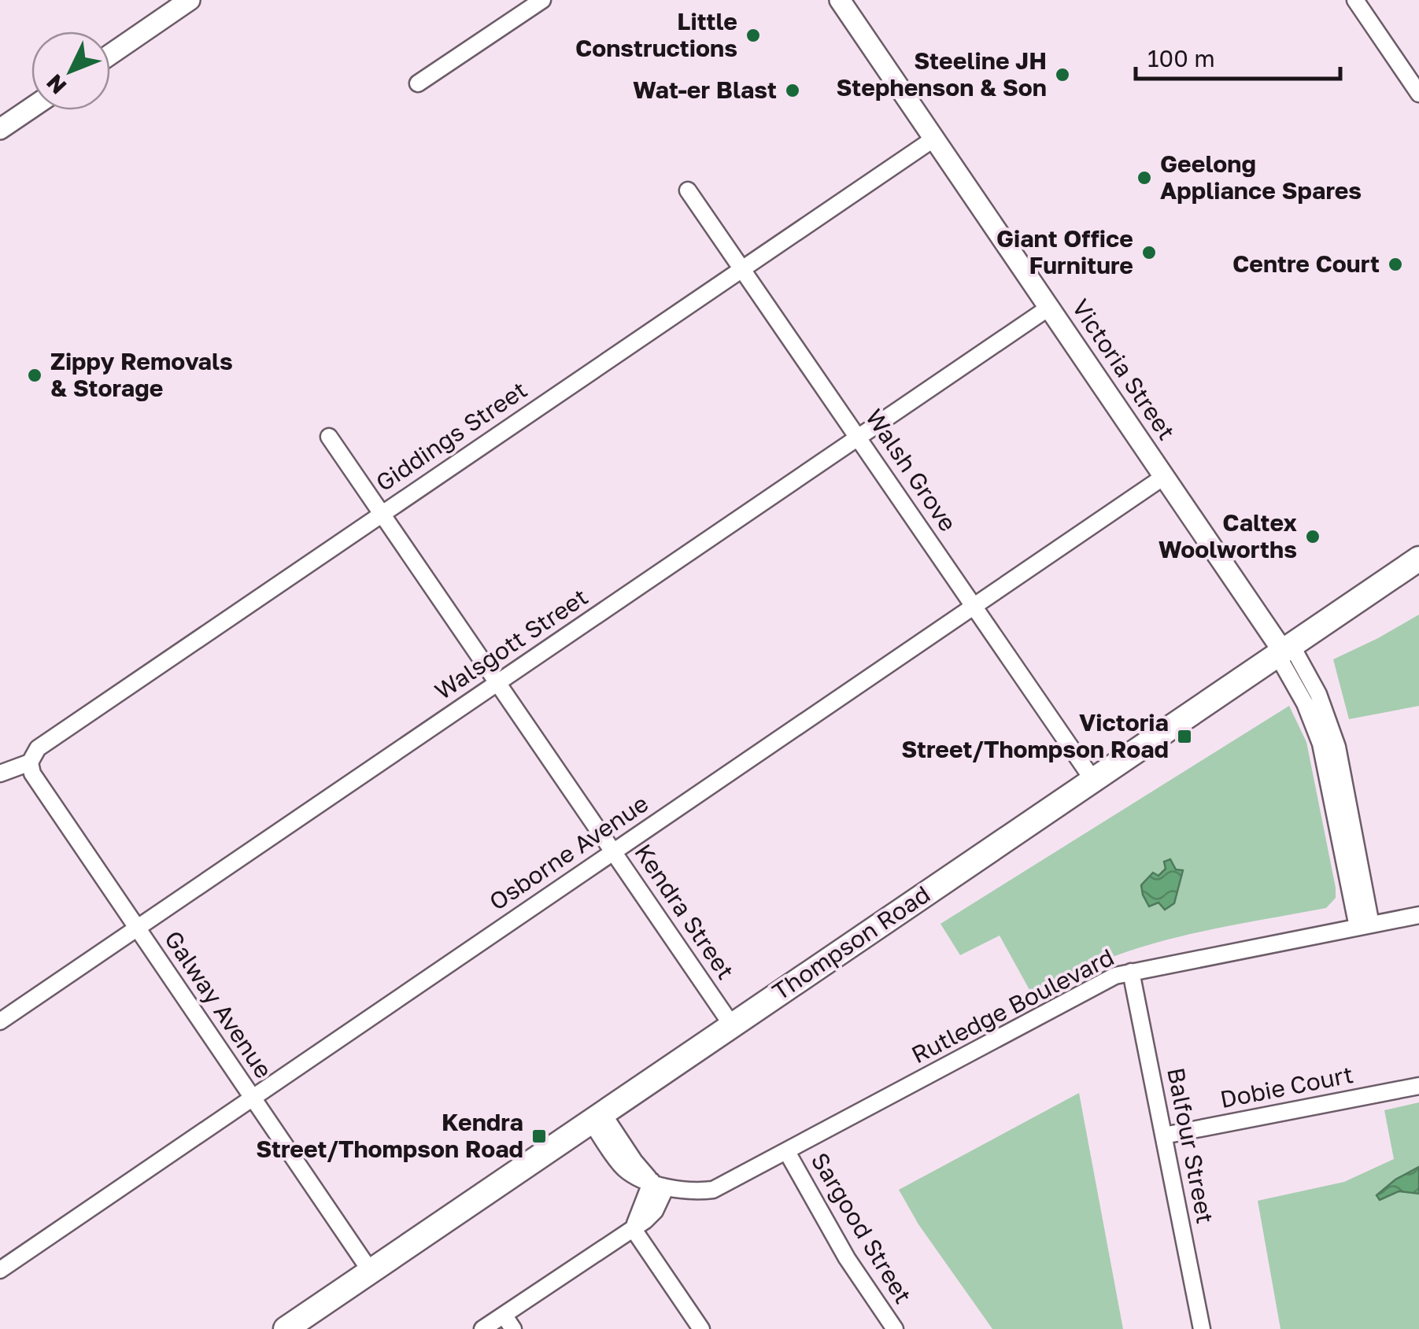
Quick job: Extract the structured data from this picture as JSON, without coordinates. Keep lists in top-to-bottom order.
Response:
{
  "streets": {
    "main road": ["Thompson Road"],
    "street": [
      "Victoria Street",
      "Giddings Street",
      "Walsh Grove",
      "Walsgott Street",
      "Osborne Avenue",
      "Kendra Street",
      "Galway Avenue",
      "Rutledge Boulevard",
      "Dobie Court",
      "Balfour Street",
      "Sargood Street"
    ]
  },
  "crossings": [
    ["Victoria Street", "Giddings Street"],
    ["Victoria Street", "Walsgott Street"],
    ["Victoria Street", "Osborne Avenue"],
    ["Victoria Street", "Thompson Road"],
    ["Giddings Street", "Walsh Grove"],
    ["Giddings Street", "Kendra Street"],
    ["Giddings Street", "Galway Avenue"],
    ["Walsh Grove", "Walsgott Street"],
    ["Walsh Grove", "Osborne Avenue"],
    ["Walsh Grove", "Thompson Road"],
    ["Walsgott Street", "Kendra Street"],
    ["Walsgott Street", "Galway Avenue"],
    ["Osborne Avenue", "Kendra Street"],
    ["Osborne Avenue", "Galway Avenue"],
    ["Kendra Street", "Thompson Road"],
    ["Thompson Road", "Galway Avenue"],
    ["Rutledge Boulevard", "Balfour Street"],
    ["Rutledge Boulevard", "Sargood Street"],
    ["Dobie Court", "Balfour Street"]
  ],
  "places": {
    "other": [
      "Little Constructions",
      "Steeline JH Stephenson & Son",
      "Wat-er Blast",
      "Geelong Appliance Spares",
      "Giant Office Furniture",
      "Centre Court",
      "Zippy Removals & Storage",
      "Caltex Woolworths"
    ],
    "transit": ["Victoria Street/Thompson Road", "Kendra Street/Thompson Road"]
  },
  "scale_bar": "100 m",
  "north": "bottom left"
}
